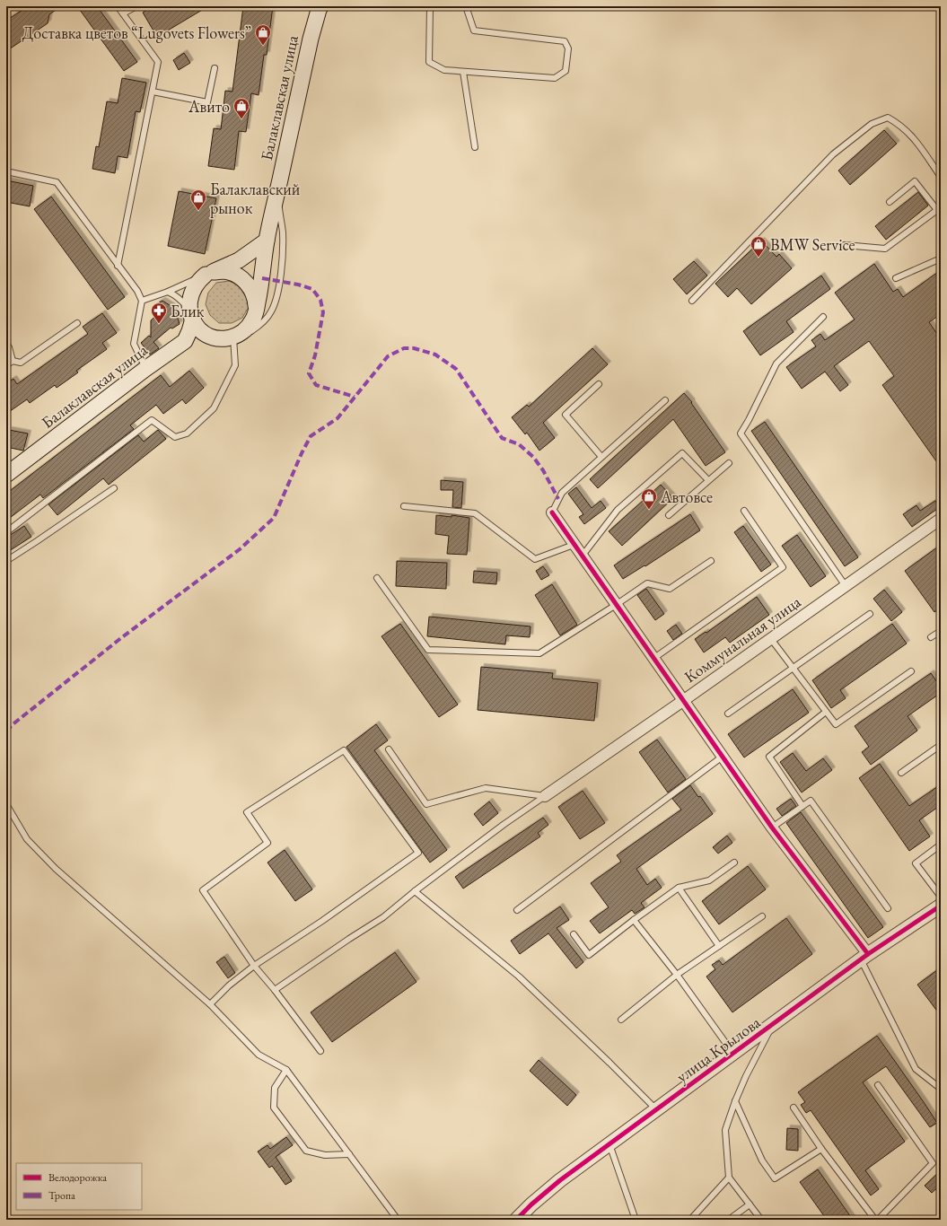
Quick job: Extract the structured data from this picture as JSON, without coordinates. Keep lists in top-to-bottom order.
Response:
{
  "streets": {
    "main road": ["Балаклавская улица"],
    "street": ["Коммунальная улица", "улица Крылова"]
  },
  "places": {
    "shop": [
      "Доставка цветов “Lugovets Flowers”",
      "Авито",
      "Балаклавский рынок",
      "BMW Service",
      "Автовсе"
    ],
    "pharmacy": ["Блик"]
  },
  "legend": ["Велодорожка", "Тропа"]
}
